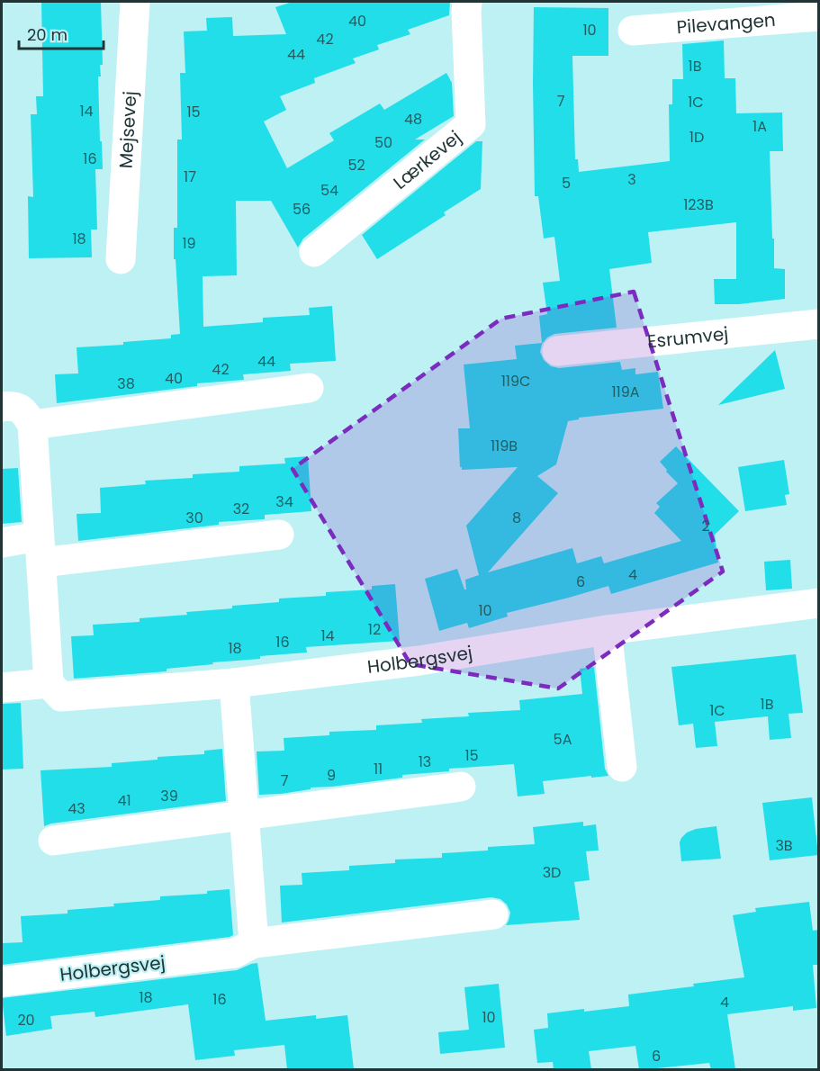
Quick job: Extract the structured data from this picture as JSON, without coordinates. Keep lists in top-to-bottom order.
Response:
{
  "streets": {
    "street": [
      "Pilevangen",
      "Mejsevej",
      "Lærkevej",
      "Esrumvej",
      "Holbergsvej"
    ]
  },
  "house_numbers": [
    "40",
    "10",
    "42",
    "44",
    "1B",
    "7",
    "1C",
    "14",
    "15",
    "48",
    "1A",
    "1D",
    "50",
    "16",
    "52",
    "17",
    "3",
    "5",
    "54",
    "123B",
    "56",
    "18",
    "19",
    "44",
    "42",
    "40",
    "119C",
    "38",
    "119A",
    "119B",
    "34",
    "32",
    "30",
    "8",
    "2",
    "4",
    "6",
    "10",
    "12",
    "14",
    "16",
    "18",
    "1B",
    "1C",
    "5A",
    "15",
    "13",
    "11",
    "9",
    "7",
    "39",
    "41",
    "43",
    "3B",
    "3D",
    "18",
    "16",
    "4",
    "10",
    "20",
    "6"
  ],
  "scale_bar": "20 m"
}
